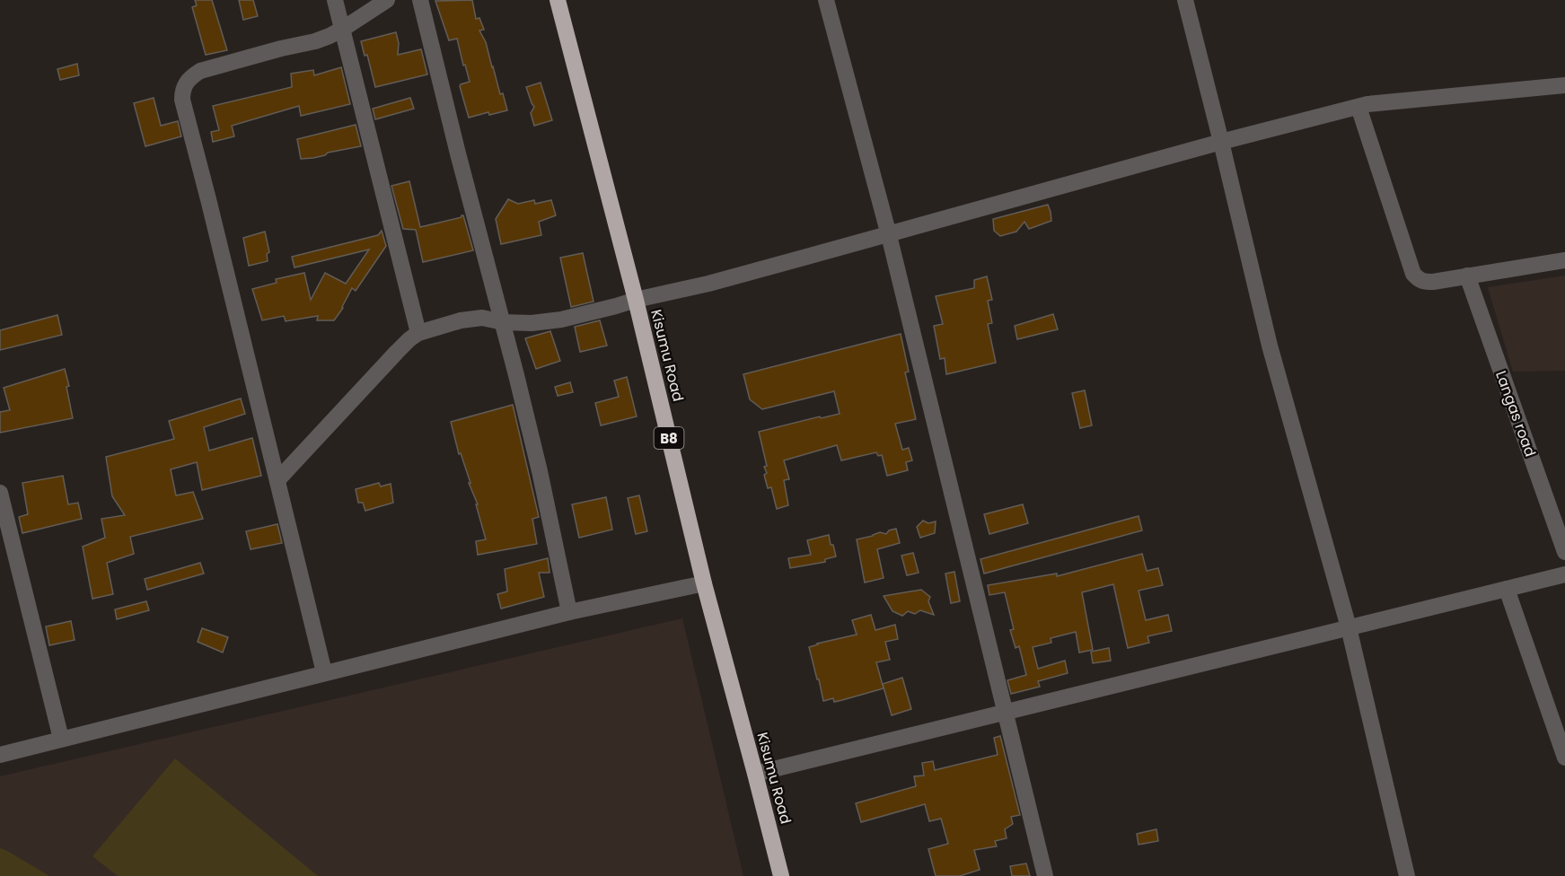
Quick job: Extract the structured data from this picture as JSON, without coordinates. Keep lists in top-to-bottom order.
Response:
{
  "streets": {
    "highway": ["Kisumu Road", "B8"],
    "street": ["Langas road"]
  }
}
